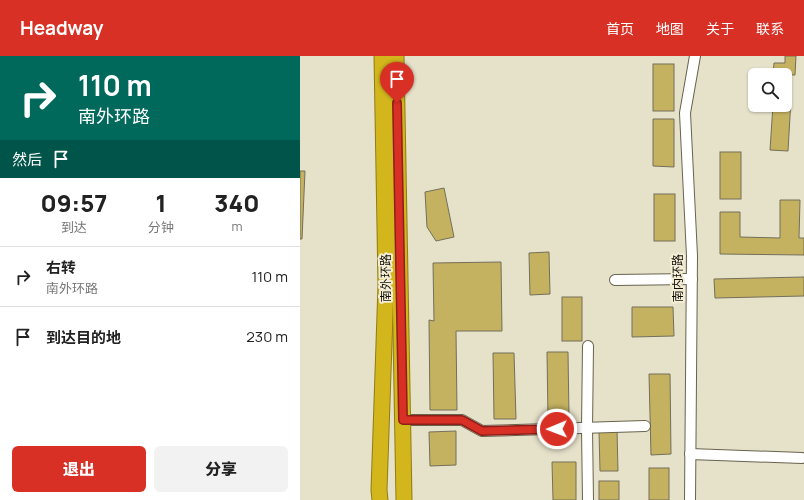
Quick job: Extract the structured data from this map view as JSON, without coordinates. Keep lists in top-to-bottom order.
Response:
{
  "streets": {
    "highway": ["南外环路"],
    "street": ["南内环路"]
  },
  "page": {
    "header": "Headway",
    "nav": [
      "首页",
      "地图",
      "关于",
      "联系"
    ],
    "turn": ["110 m", "南外环路"],
    "then": "然后",
    "eta": [
      "09:57",
      "到达",
      "1",
      "分钟",
      "340",
      "m"
    ],
    "list": [
      {
        "name": "右转",
        "note": "南外环路",
        "value": "110 m"
      },
      {
        "name": "到达目的地",
        "value": "230 m"
      }
    ],
    "buttons": ["退出", "分享"]
  }
}
